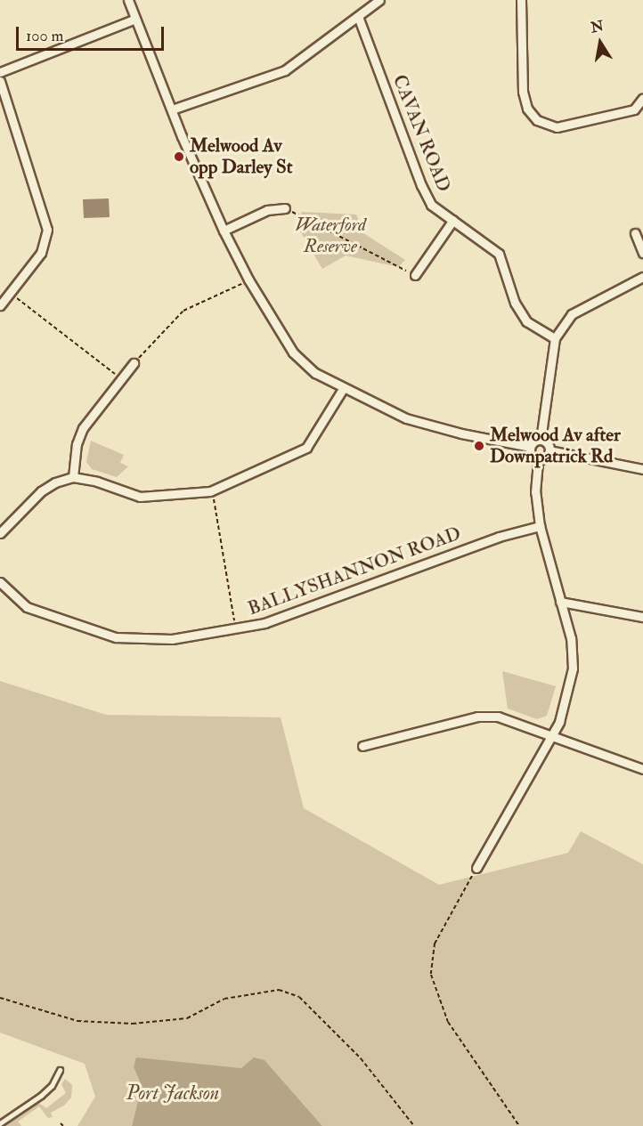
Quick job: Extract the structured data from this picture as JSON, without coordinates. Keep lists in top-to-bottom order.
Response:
{
  "streets": {
    "street": ["CAVAN ROAD", "BALLYSHANNON ROAD"]
  },
  "water": ["Port Jackson"],
  "parks": ["Waterford Reserve"],
  "places": ["Melwood Av opp Darley St", "Melwood Av after Downpatrick Rd"],
  "scale_bar": "100 m",
  "north": "top"
}
